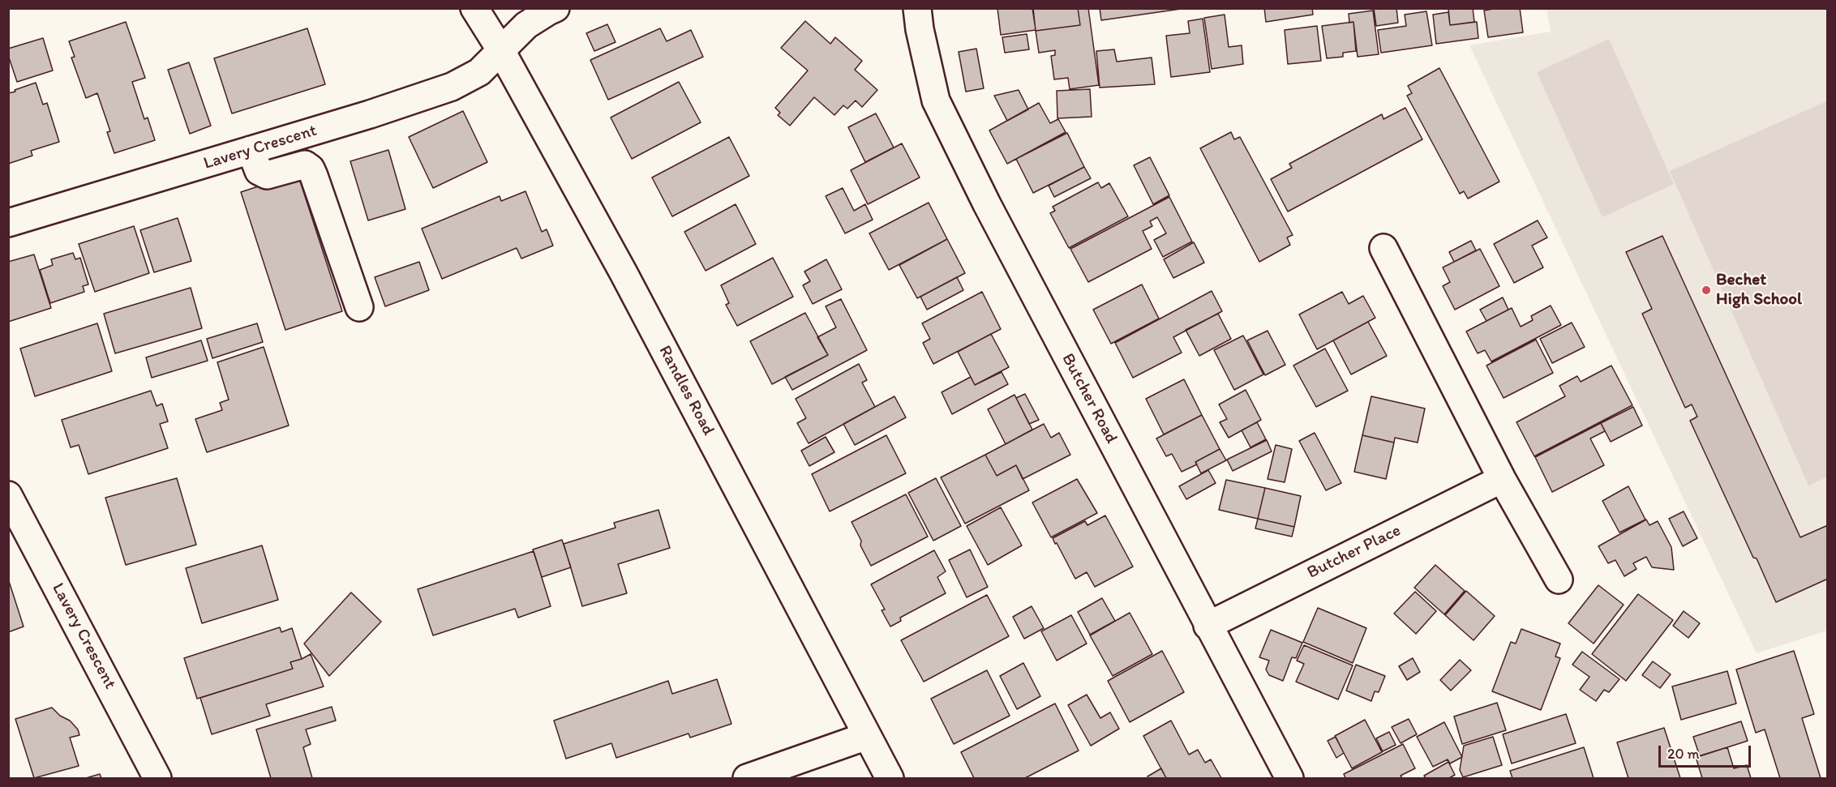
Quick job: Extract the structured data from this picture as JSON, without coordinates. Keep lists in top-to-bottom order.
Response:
{
  "streets": {
    "street": [
      "Lavery Crescent",
      "Randles Road",
      "Butcher Road",
      "Butcher Place"
    ]
  },
  "crossings": [
    ["Lavery Crescent", "Randles Road"],
    ["Butcher Road", "Butcher Place"]
  ],
  "places": ["Bechet High School"],
  "scale_bar": "20 m"
}
